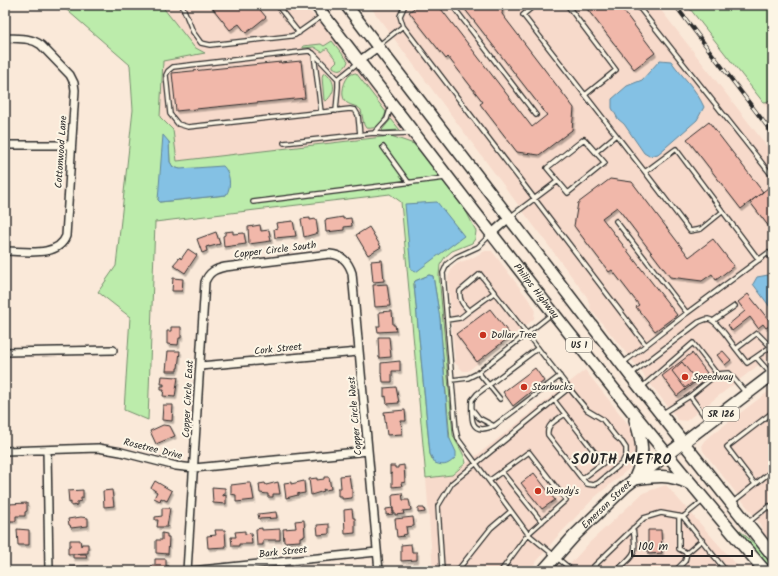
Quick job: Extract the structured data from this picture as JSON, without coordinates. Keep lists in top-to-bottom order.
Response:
{
  "streets": {
    "main road": [
      "Philips Highway",
      "US 1",
      "SR 126",
      "Emerson Street"
    ],
    "street": [
      "Cottonwood Lane",
      "Copper Circle South",
      "Cork Street",
      "Copper Circle East",
      "Copper Circle West",
      "Rosetree Drive",
      "Bark Street"
    ]
  },
  "crossings": [
    ["Copper Circle South", "Copper Circle East"],
    ["Copper Circle South", "Copper Circle West"],
    ["Philips Highway", "Emerson Street"],
    ["US 1", "Emerson Street"],
    ["Cork Street", "Copper Circle East"],
    ["Cork Street", "Copper Circle West"],
    ["Copper Circle East", "Rosetree Drive"],
    ["Copper Circle West", "Rosetree Drive"],
    ["Copper Circle West", "Bark Street"]
  ],
  "districts": ["SOUTH METRO"],
  "places": [
    "Dollar Tree",
    "Speedway",
    "Starbucks",
    "Wendy's"
  ],
  "scale_bar": "100 m"
}
